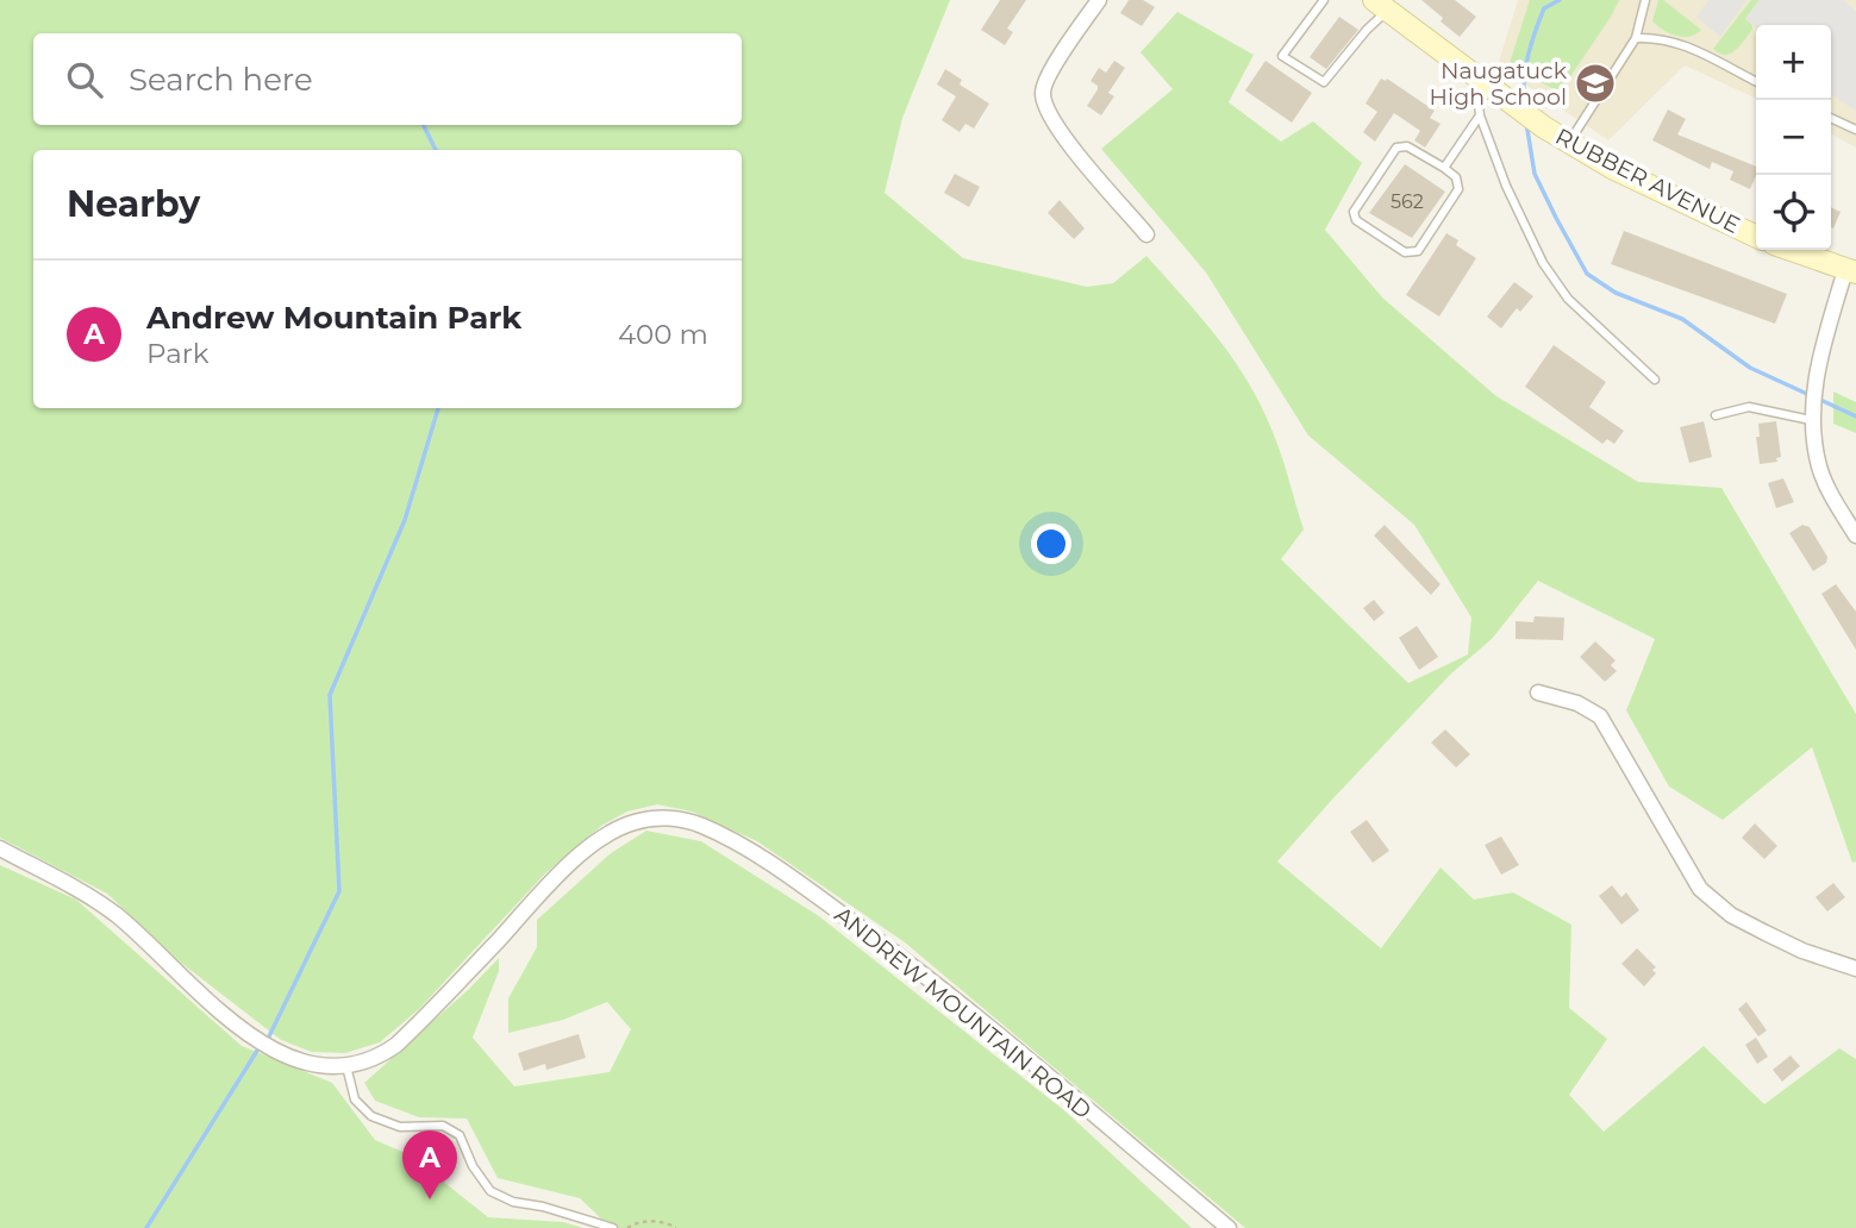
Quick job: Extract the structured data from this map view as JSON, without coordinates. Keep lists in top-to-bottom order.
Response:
{
  "streets": {
    "street": ["RUBBER AVENUE", "ANDREW MOUNTAIN ROAD"]
  },
  "places": {
    "school or university": ["Naugatuck High School"]
  },
  "house_numbers": ["562"],
  "page": {
    "map_buttons": ["+", "−"],
    "search": "Search here",
    "heading": "Nearby",
    "list": [
      {
        "mark": "A",
        "name": "Andrew Mountain Park",
        "note": "Park",
        "value": "400 m"
      }
    ],
    "pins": "A"
  }
}
